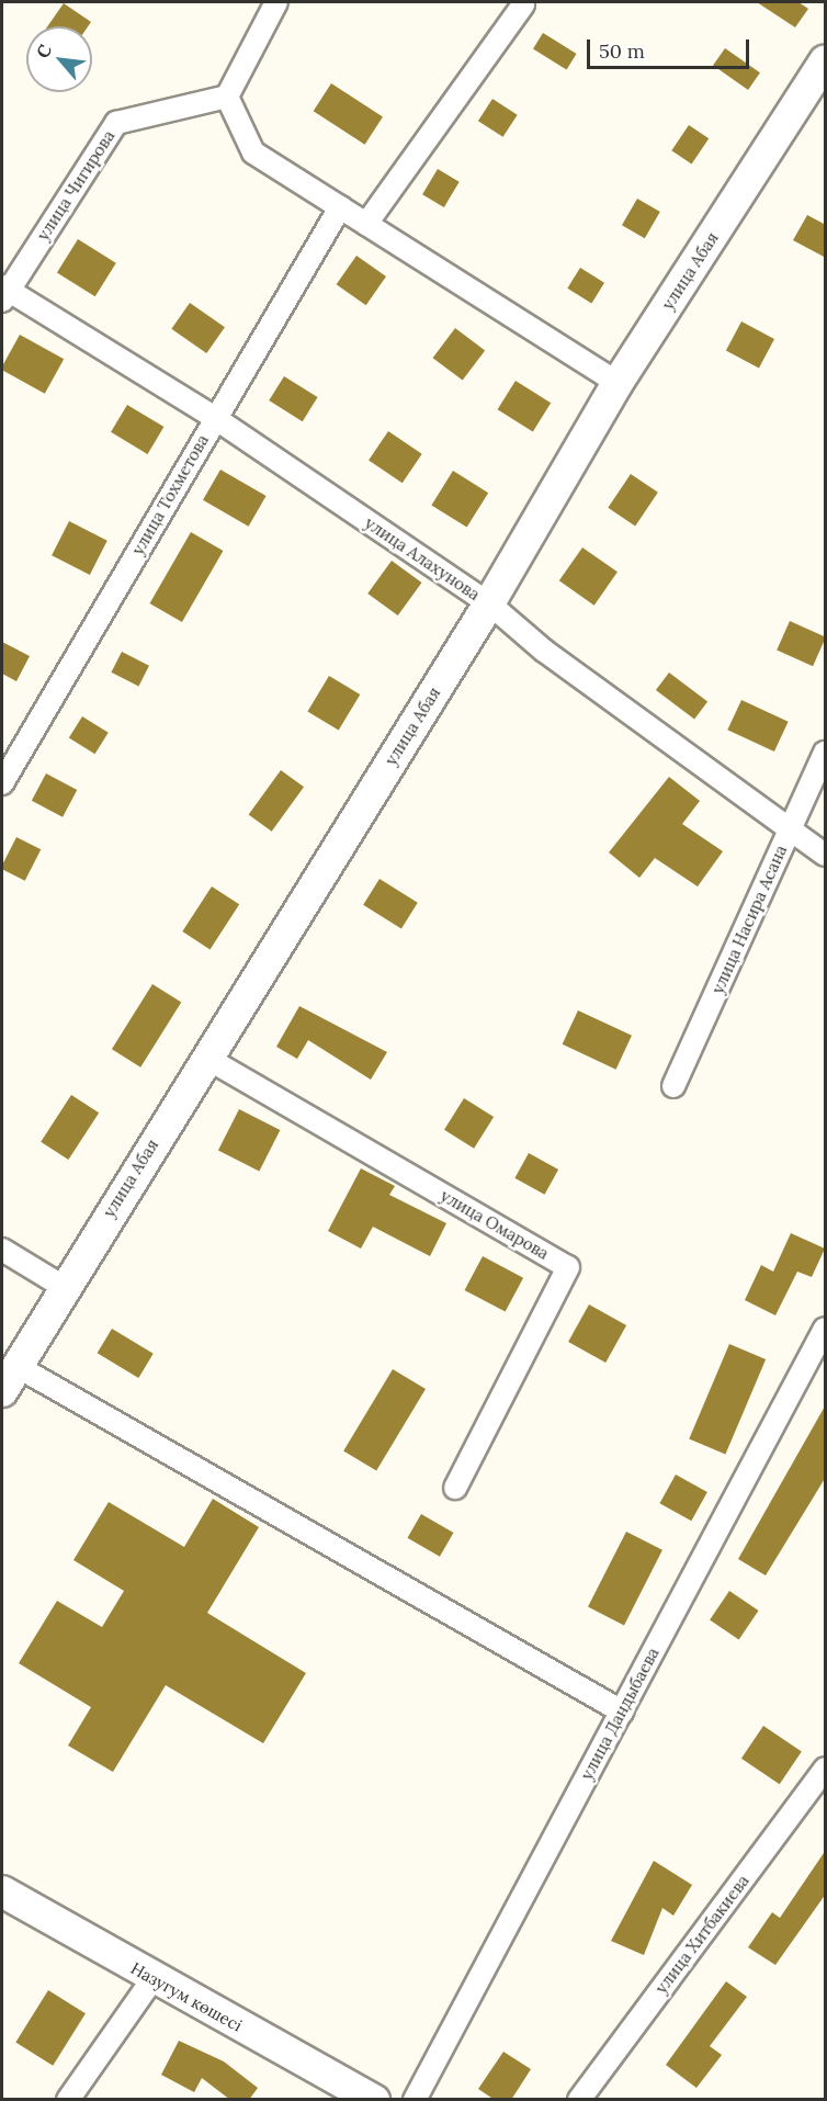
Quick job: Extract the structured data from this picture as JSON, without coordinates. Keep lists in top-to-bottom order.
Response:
{
  "streets": {
    "street": [
      "улица Чигирова",
      "улица Абая",
      "улица Тохметова",
      "улица Алахунова",
      "улица Насира Асана",
      "улица Омарова",
      "улица Дандыбаева",
      "улица Хитбакиева",
      "Назугум көшесі"
    ]
  },
  "crossings": [
    ["улица Чигирова", "улица Алахунова"],
    ["улица Абая", "улица Алахунова"],
    ["улица Абая", "улица Омарова"],
    ["улица Тохметова", "улица Алахунова"],
    ["улица Алахунова", "улица Насира Асана"]
  ],
  "scale_bar": "50 m",
  "north": "top left"
}
